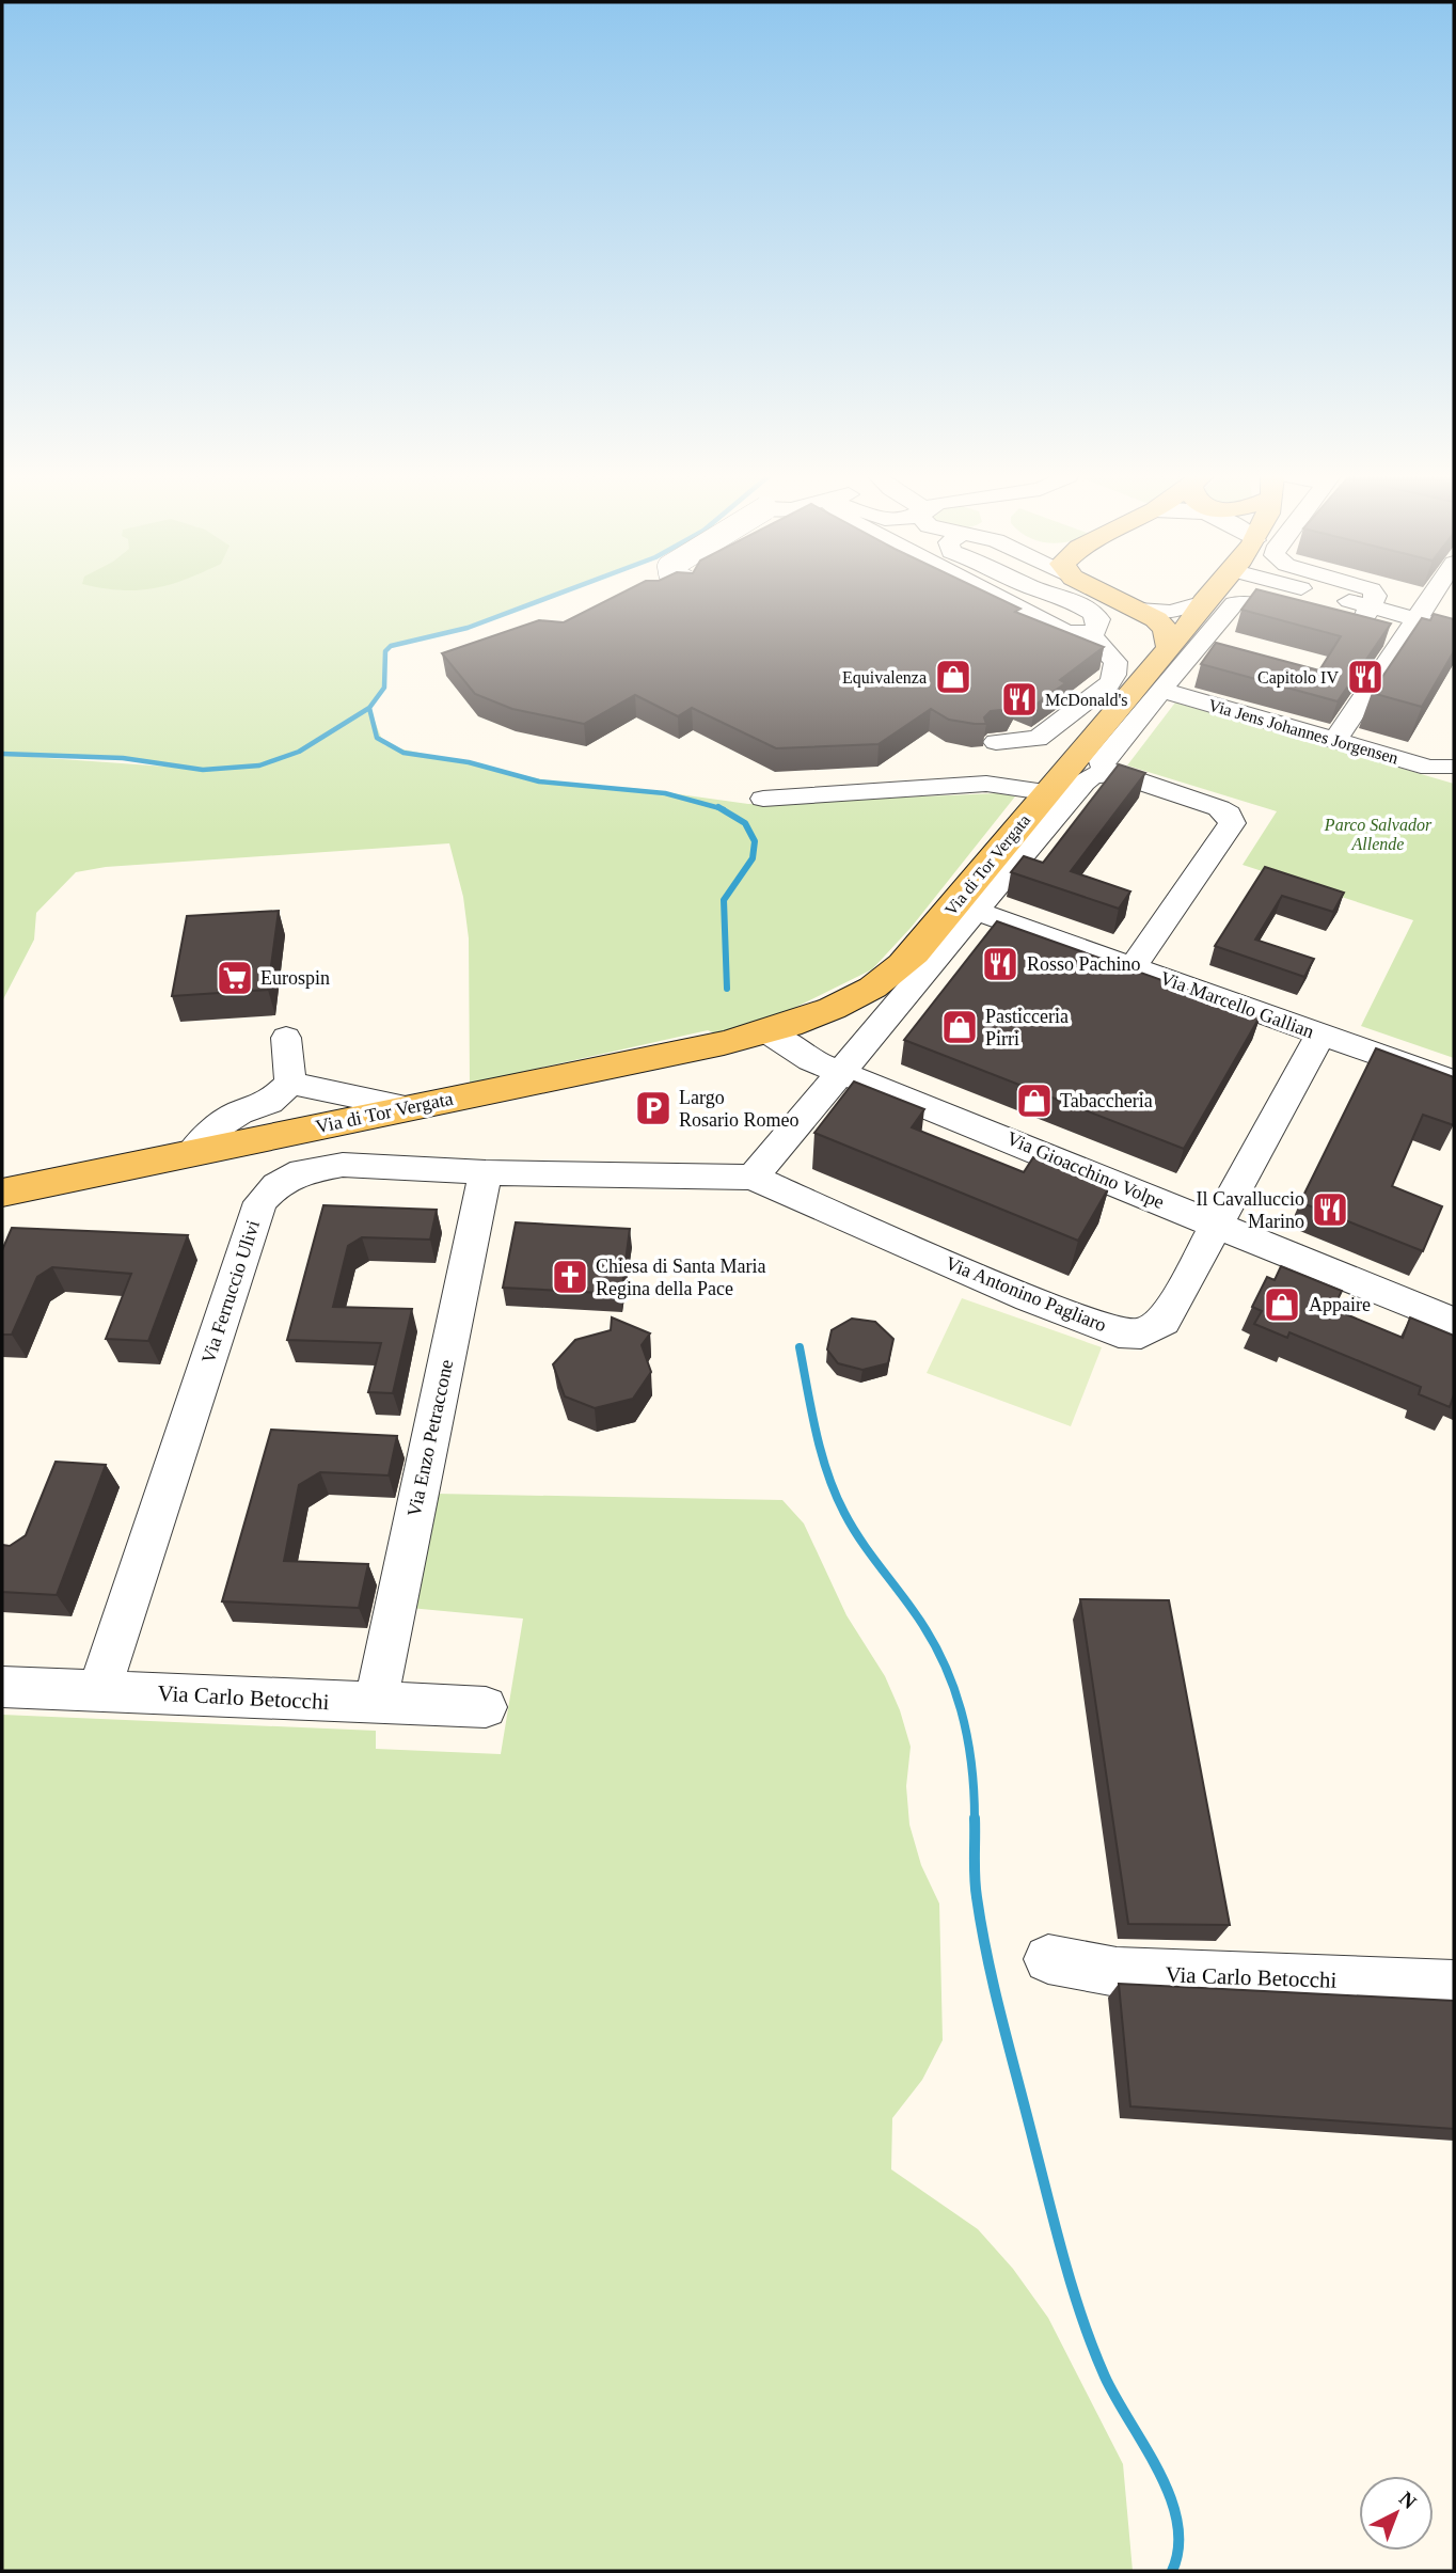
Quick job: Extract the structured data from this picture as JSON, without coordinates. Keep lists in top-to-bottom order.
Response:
{
  "streets": {
    "main road": ["Via di Tor Vergata"],
    "street": [
      "Via Jens Johannes Jorgensen",
      "Via Marcello Gallian",
      "Via Gioacchino Volpe",
      "Via Ferruccio Ulivi",
      "Via Antonino Pagliaro",
      "Via Enzo Petraccone",
      "Via Carlo Betocchi"
    ]
  },
  "crossings": [
    ["Via Jens Johannes Jorgensen", "Via di Tor Vergata"],
    ["Via di Tor Vergata", "Via Marcello Gallian"],
    ["Via di Tor Vergata", "Via Gioacchino Volpe"],
    ["Via di Tor Vergata", "Via Ferruccio Ulivi"],
    ["Via di Tor Vergata", "Via Antonino Pagliaro"],
    ["Via Marcello Gallian", "Via Antonino Pagliaro"],
    ["Via Gioacchino Volpe", "Via Antonino Pagliaro"],
    ["Via Ferruccio Ulivi", "Via Antonino Pagliaro"],
    ["Via Ferruccio Ulivi", "Via Enzo Petraccone"],
    ["Via Ferruccio Ulivi", "Via Carlo Betocchi"],
    ["Via Enzo Petraccone", "Via Carlo Betocchi"]
  ],
  "parks": ["Parco Salvador Allende"],
  "places": {
    "shop": [
      "Equivalenza",
      "Pasticceria Pirri",
      "Tabaccheria",
      "Appaire"
    ],
    "restaurant": [
      "Capitolo IV",
      "McDonald's",
      "Rosso Pachino",
      "Il Cavalluccio Marino"
    ],
    "supermarket": ["Eurospin"],
    "parking": ["Largo Rosario Romeo"],
    "church": ["Chiesa di Santa Maria Regina della Pace"]
  },
  "north": "top right"
}
